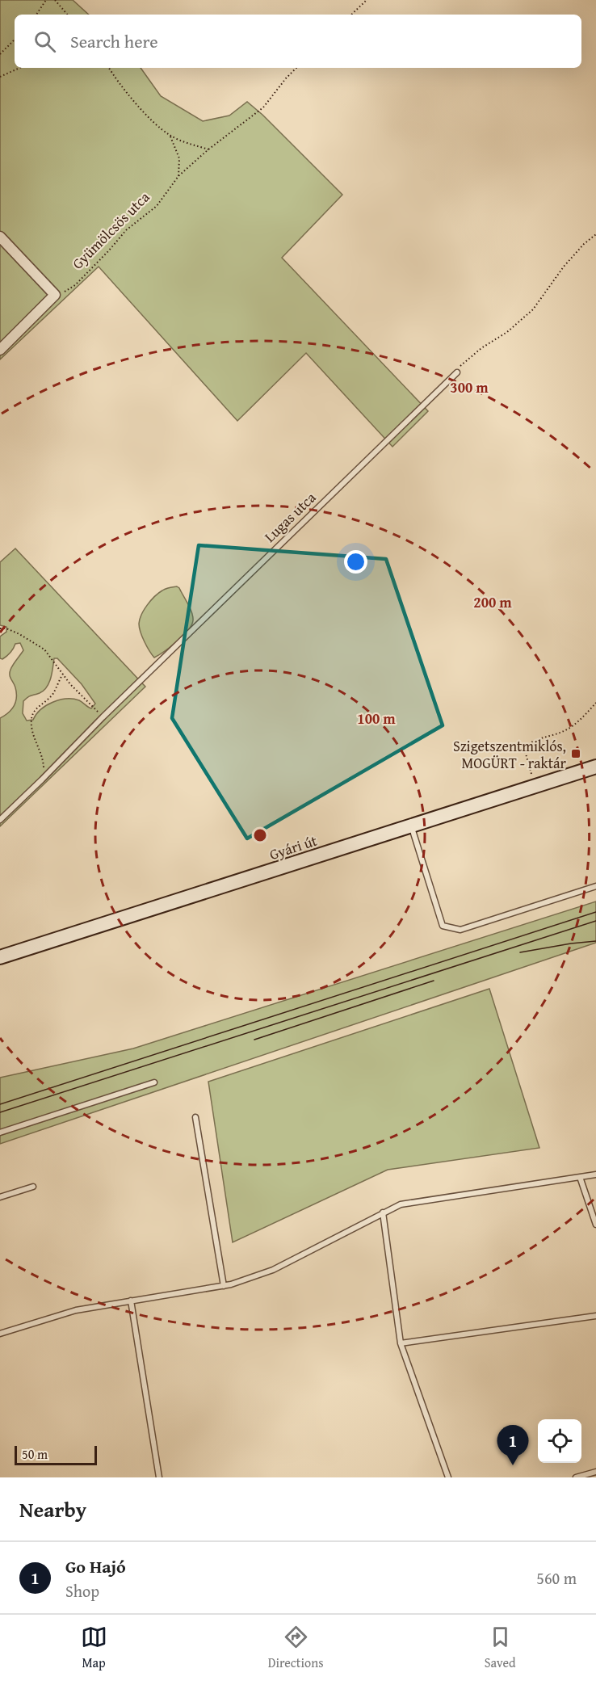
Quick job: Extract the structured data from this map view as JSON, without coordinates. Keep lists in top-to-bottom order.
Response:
{
  "streets": {
    "street": ["Gyári út"],
    "lane": ["Lugas utca"],
    "path": ["Gyümölcsös utca"]
  },
  "places": {
    "transit": ["Szigetszentmiklós, MOGÜRT - raktár"]
  },
  "scale_bar": "50 m",
  "page": {
    "search": "Search here",
    "pins": "1",
    "scale": "50 m",
    "heading": "Nearby",
    "list": [
      {
        "mark": "1",
        "name": "Go Hajó",
        "note": "Shop",
        "value": "560 m"
      }
    ],
    "nav": ["Map", "Directions", "Saved"]
  },
  "rings": ["300 m", "200 m", "100 m"]
}
